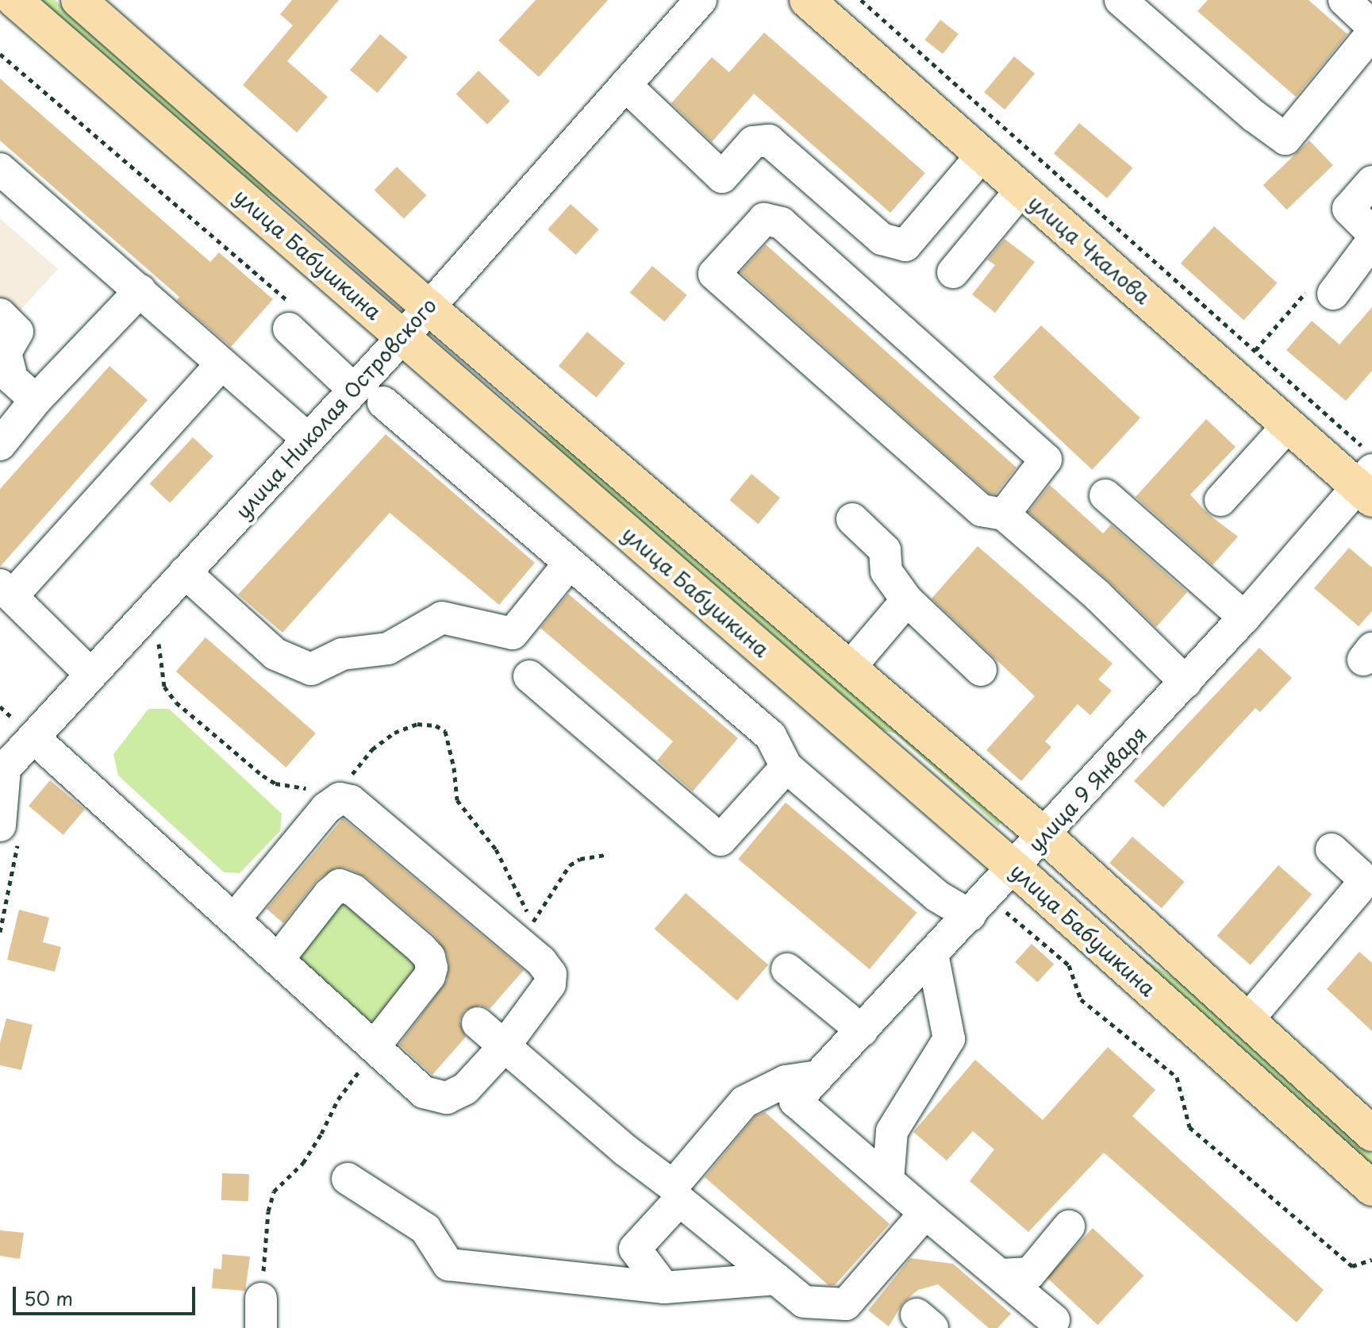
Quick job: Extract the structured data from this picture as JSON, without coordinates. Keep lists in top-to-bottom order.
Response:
{
  "streets": {
    "main road": ["улица Чкалова", "улица Бабушкина"],
    "street": ["улица Николая Островского", "улица 9 Января"]
  },
  "crossings": [
    ["улица Чкалова", "улица 9 Января"],
    ["улица Бабушкина", "улица Николая Островского"],
    ["улица Бабушкина", "улица 9 Января"]
  ],
  "scale_bar": "50 m"
}
